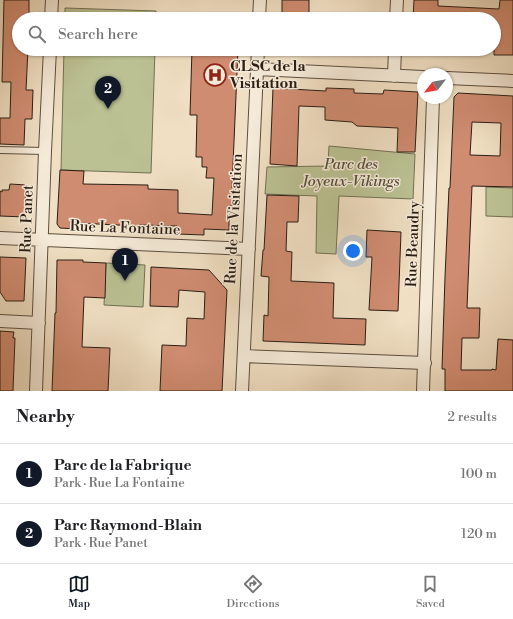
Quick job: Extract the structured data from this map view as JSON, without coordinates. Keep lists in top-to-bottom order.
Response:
{
  "streets": {
    "street": [
      "Rue Panet",
      "Rue de la Visitation",
      "Rue La Fontaine",
      "Rue Beaudry"
    ]
  },
  "crossings": [
    ["Rue Panet", "Rue La Fontaine"],
    ["Rue de la Visitation", "Rue La Fontaine"]
  ],
  "parks": ["Parc des Joyeux-Vikings"],
  "places": {
    "hospital": ["CLSC de la Visitation"]
  },
  "north": "bottom left",
  "page": {
    "search": "Search here",
    "pins": ["2", "1"],
    "heading": ["Nearby", "2 results"],
    "list": [
      {
        "mark": "1",
        "name": "Parc de la Fabrique",
        "note": "Park · Rue La Fontaine",
        "value": "100 m"
      },
      {
        "mark": "2",
        "name": "Parc Raymond-Blain",
        "note": "Park · Rue Panet",
        "value": "120 m"
      }
    ],
    "nav": ["Map", "Directions", "Saved"]
  }
}
